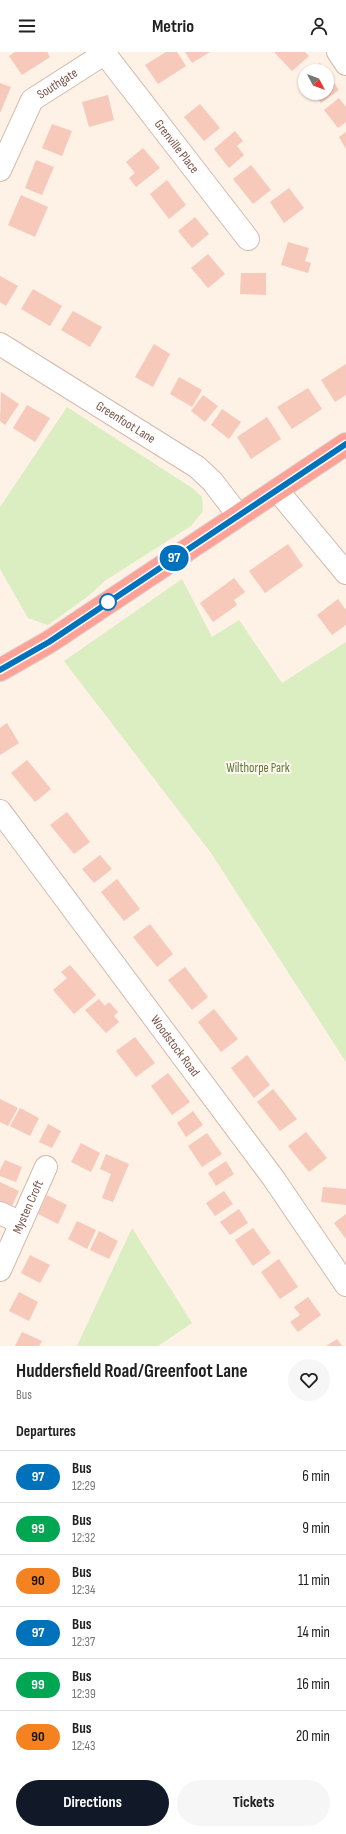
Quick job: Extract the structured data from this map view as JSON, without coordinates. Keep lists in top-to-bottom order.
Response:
{
  "streets": {
    "street": [
      "Southgate",
      "Grenville Place",
      "Greenfoot Lane",
      "Woodstock Road",
      "Mysten Croft"
    ]
  },
  "crossings": [
    ["Southgate", "Grenville Place"]
  ],
  "parks": ["Wilthorpe Park"],
  "lines": ["bus line 97"],
  "north": "bottom right",
  "page": {
    "header": "Metrio",
    "on_map": "97",
    "heading": [
      ["Huddersfield Road/Greenfoot Lane", "Bus"],
      "Departures"
    ],
    "list": [
      {
        "mark": "97",
        "name": "Bus",
        "note": "12:29",
        "value": "6 min"
      },
      {
        "mark": "99",
        "name": "Bus",
        "note": "12:32",
        "value": "9 min"
      },
      {
        "mark": "90",
        "name": "Bus",
        "note": "12:34",
        "value": "11 min"
      },
      {
        "mark": "97",
        "name": "Bus",
        "note": "12:37",
        "value": "14 min"
      },
      {
        "mark": "99",
        "name": "Bus",
        "note": "12:39",
        "value": "16 min"
      },
      {
        "mark": "90",
        "name": "Bus",
        "note": "12:43",
        "value": "20 min"
      }
    ],
    "buttons": ["Directions", "Tickets"]
  }
}
